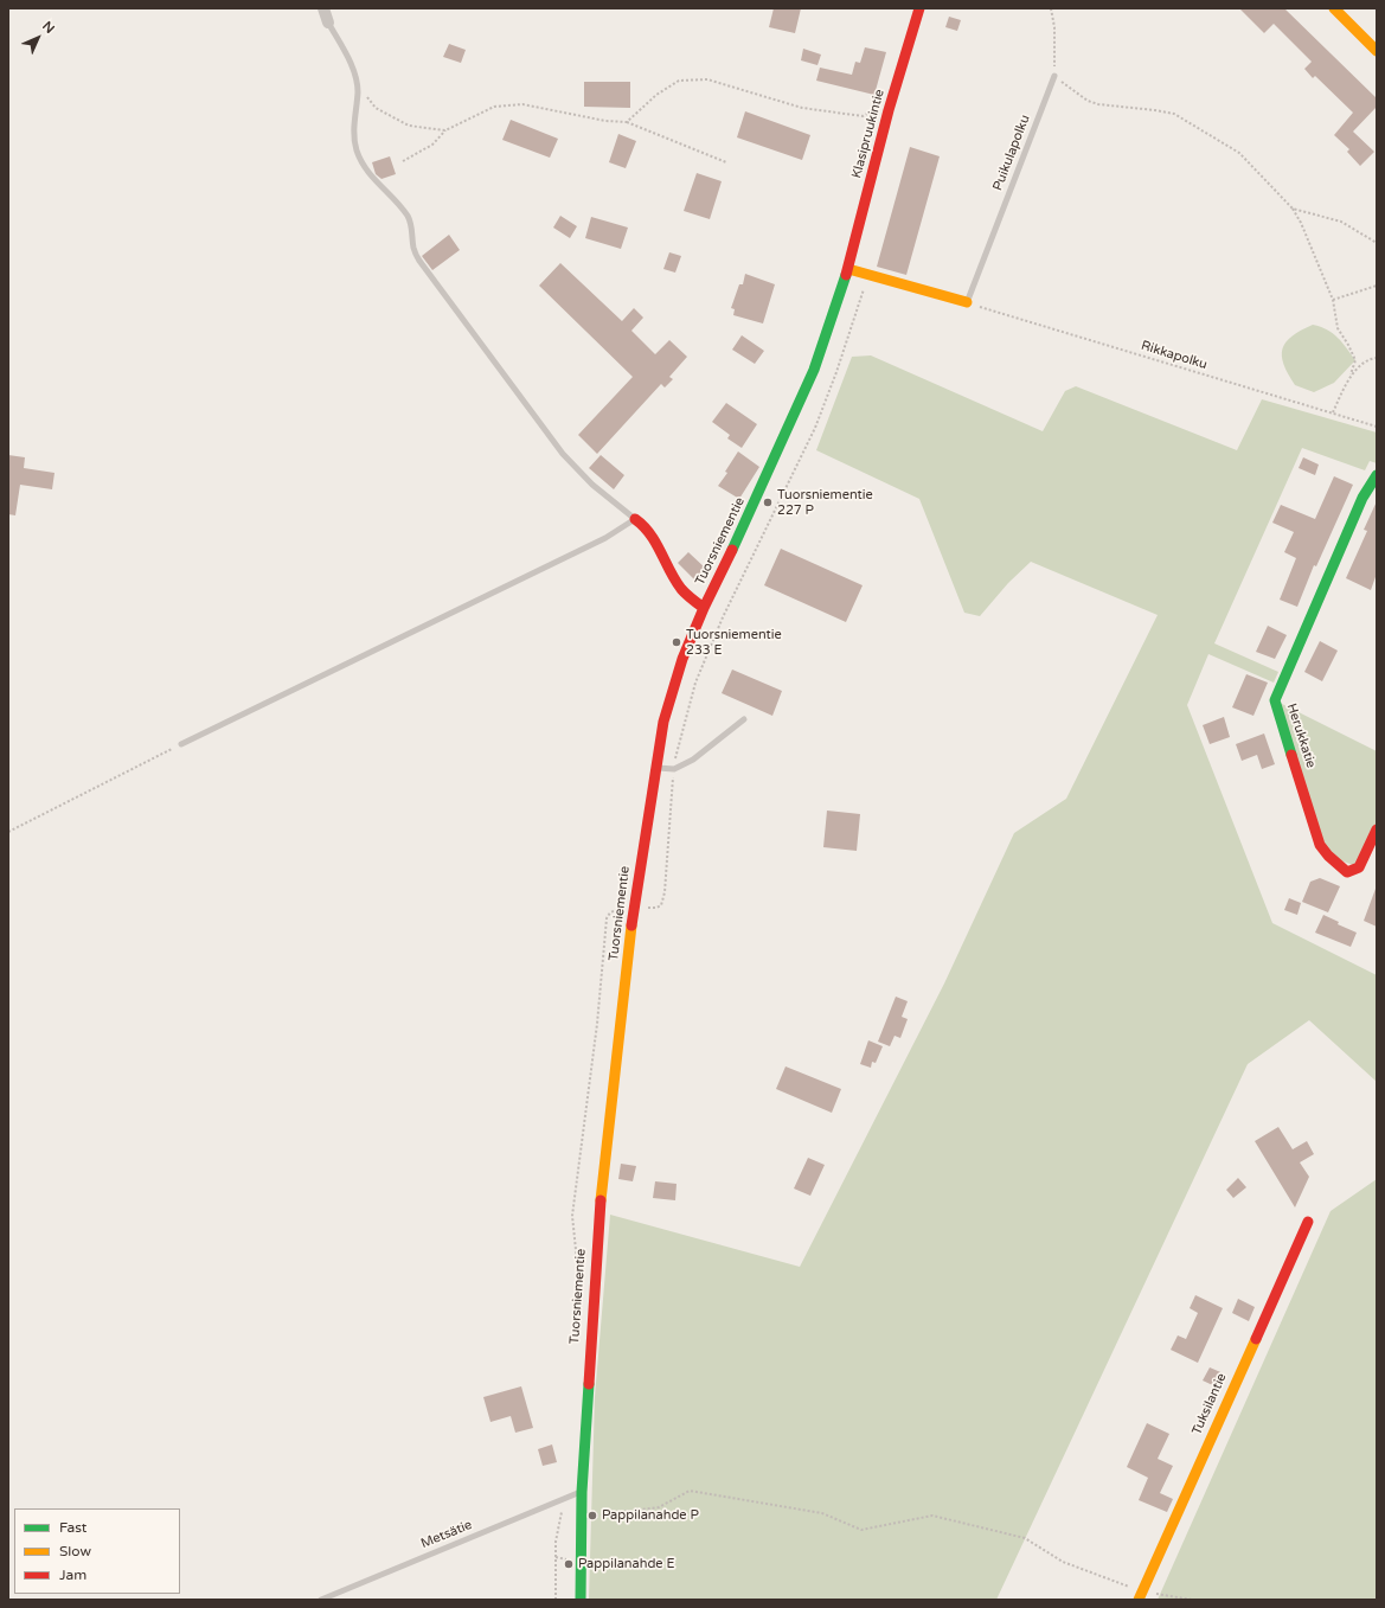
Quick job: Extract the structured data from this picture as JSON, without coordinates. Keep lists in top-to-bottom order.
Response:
{
  "streets": {
    "main road": [
      "Klasipruukintie",
      "Tuorsniementie",
      "Herukkatie",
      "Tuksilantie"
    ],
    "lane": ["Puikulapolku", "Metsätie"],
    "path": ["Rikkapolku"]
  },
  "crossings": [
    ["Klasipruukintie", "Tuorsniementie"],
    ["Puikulapolku", "Rikkapolku"],
    ["Tuorsniementie", "Metsätie"]
  ],
  "places": [
    "Tuorsniementie 227 P",
    "Tuorsniementie 233 E",
    "Pappilanahde P",
    "Pappilanahde E"
  ],
  "legend": ["Fast", "Slow", "Jam"],
  "north": "top right"
}
